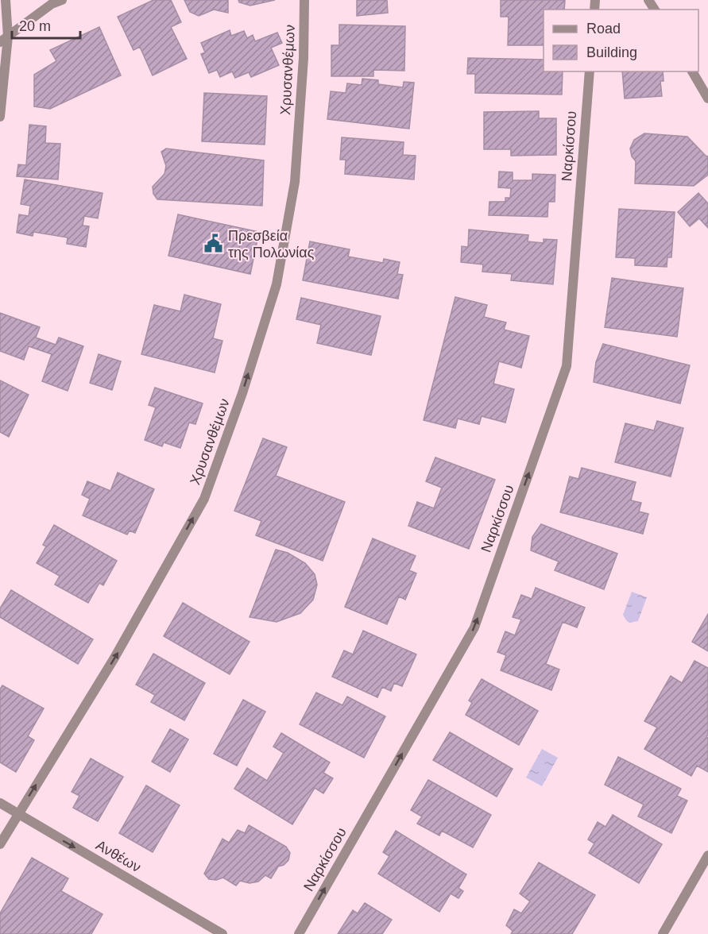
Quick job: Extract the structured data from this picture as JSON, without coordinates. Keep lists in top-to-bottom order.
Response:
{
  "streets": {
    "street": ["Χρυσανθέμων", "Ναρκίσσου", "Ανθέων"]
  },
  "crossings": [
    ["Χρυσανθέμων", "Ανθέων"]
  ],
  "one_way": ["Χρυσανθέμων", "Ναρκίσσου", "Ανθέων"],
  "places": {
    "public building": ["Πρεσβεία της Πολωνίας"]
  },
  "legend": ["Road", "Building"],
  "scale_bar": "20 m"
}
